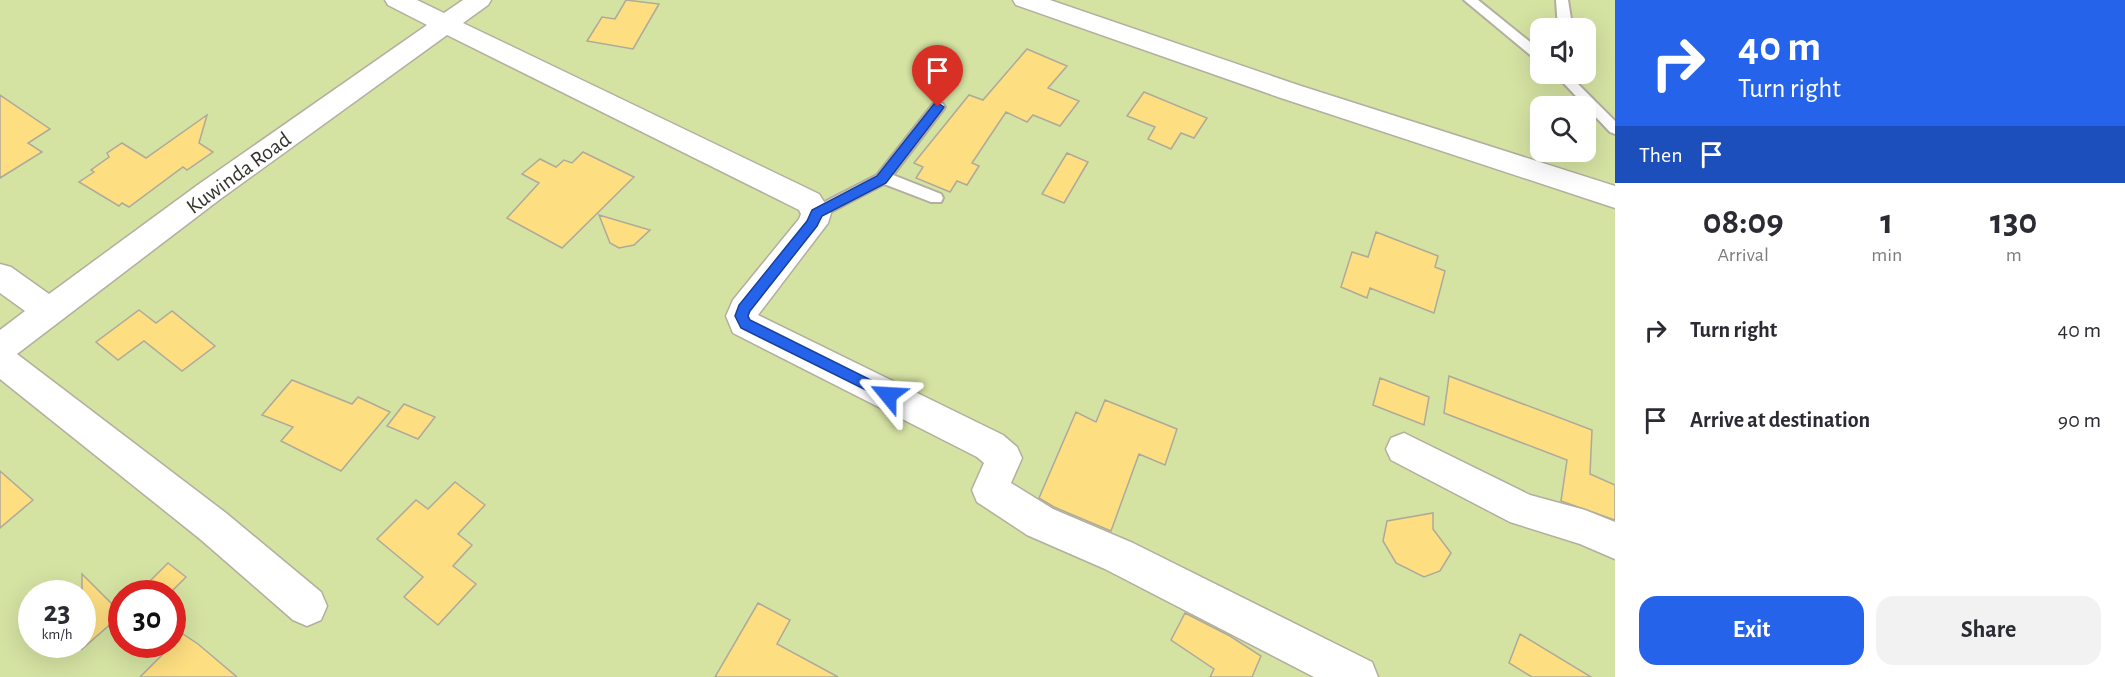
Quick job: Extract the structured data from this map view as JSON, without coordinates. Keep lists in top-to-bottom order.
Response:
{
  "streets": {
    "street": ["Kuwinda Road"]
  },
  "page": {
    "turn": ["40 m", "Turn right"],
    "then": "Then",
    "eta": [
      "08:09",
      "Arrival",
      "1",
      "min",
      "130",
      "m"
    ],
    "list": [
      {
        "name": "Turn right",
        "value": "40 m"
      },
      {
        "name": "Arrive at destination",
        "value": "90 m"
      }
    ],
    "speed": "23 km/h",
    "limit": "30",
    "buttons": ["Exit", "Share"]
  }
}
